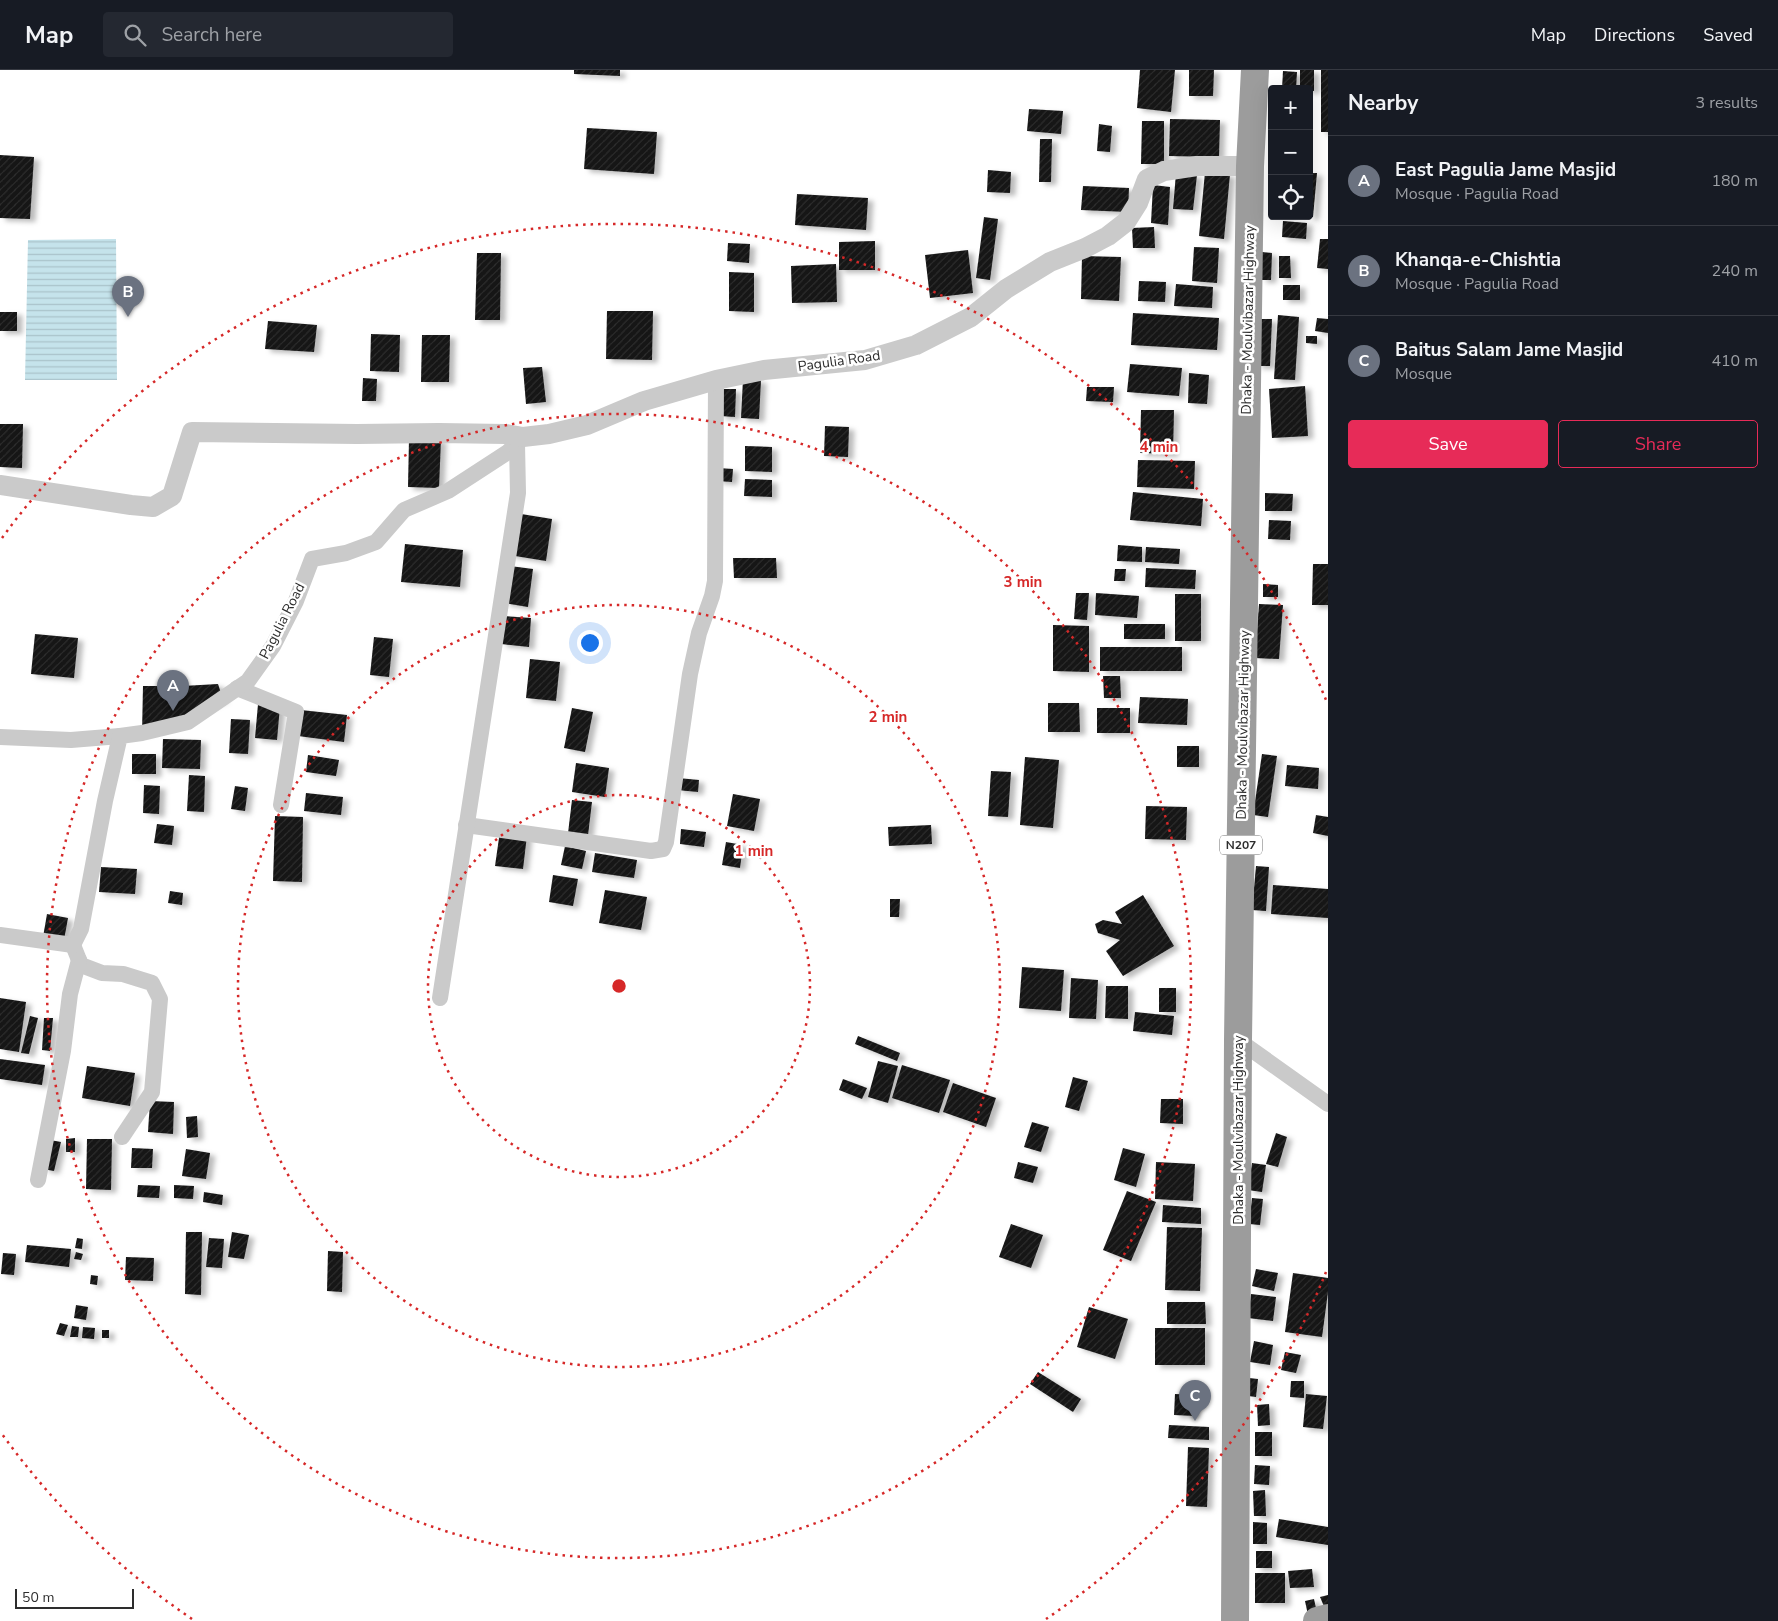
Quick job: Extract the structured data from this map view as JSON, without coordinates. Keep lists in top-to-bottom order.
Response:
{
  "streets": {
    "highway": ["Dhaka - Moulvibazar Highway", "N207"],
    "street": ["Pagulia Road"]
  },
  "crossings": [
    ["Dhaka - Moulvibazar Highway", "Pagulia Road"]
  ],
  "scale_bar": "50 m",
  "page": {
    "header": "Map",
    "search": "Search here",
    "nav": ["Map", "Directions", "Saved"],
    "heading": ["Nearby", "3 results"],
    "map_buttons": ["+", "−"],
    "list": [
      {
        "mark": "A",
        "name": "East Pagulia Jame Masjid",
        "note": "Mosque · Pagulia Road",
        "value": "180 m"
      },
      {
        "mark": "B",
        "name": "Khanqa-e-Chishtia",
        "note": "Mosque · Pagulia Road",
        "value": "240 m"
      },
      {
        "mark": "C",
        "name": "Baitus Salam Jame Masjid",
        "note": "Mosque",
        "value": "410 m"
      }
    ],
    "pins": ["B", "A", "C"],
    "buttons": ["Save", "Share"],
    "scale": "50 m"
  },
  "rings": [
    "4 min",
    "3 min",
    "2 min",
    "1 min"
  ]
}
